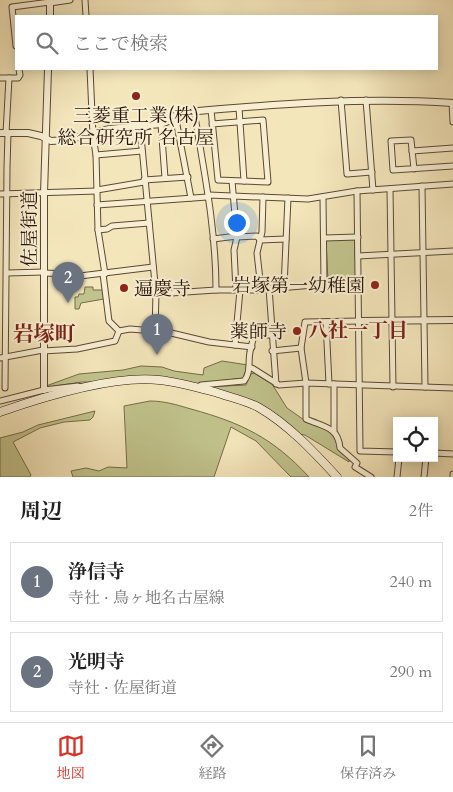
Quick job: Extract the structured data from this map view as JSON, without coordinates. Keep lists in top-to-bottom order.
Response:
{
  "streets": {
    "street": ["佐屋街道"]
  },
  "districts": ["八社一丁目", "岩塚町"],
  "places": [
    "三菱重工業(株) 総合研究所 名古屋",
    "岩塚第一幼稚園",
    "遍慶寺",
    "薬師寺"
  ],
  "page": {
    "search": "ここで検索",
    "pins": ["2", "1"],
    "heading": ["周辺", "2件"],
    "list": [
      {
        "mark": "1",
        "name": "浄信寺",
        "note": "寺社 · 鳥ヶ地名古屋線",
        "value": "240 m"
      },
      {
        "mark": "2",
        "name": "光明寺",
        "note": "寺社 · 佐屋街道",
        "value": "290 m"
      }
    ],
    "nav": ["地図", "経路", "保存済み"]
  }
}
